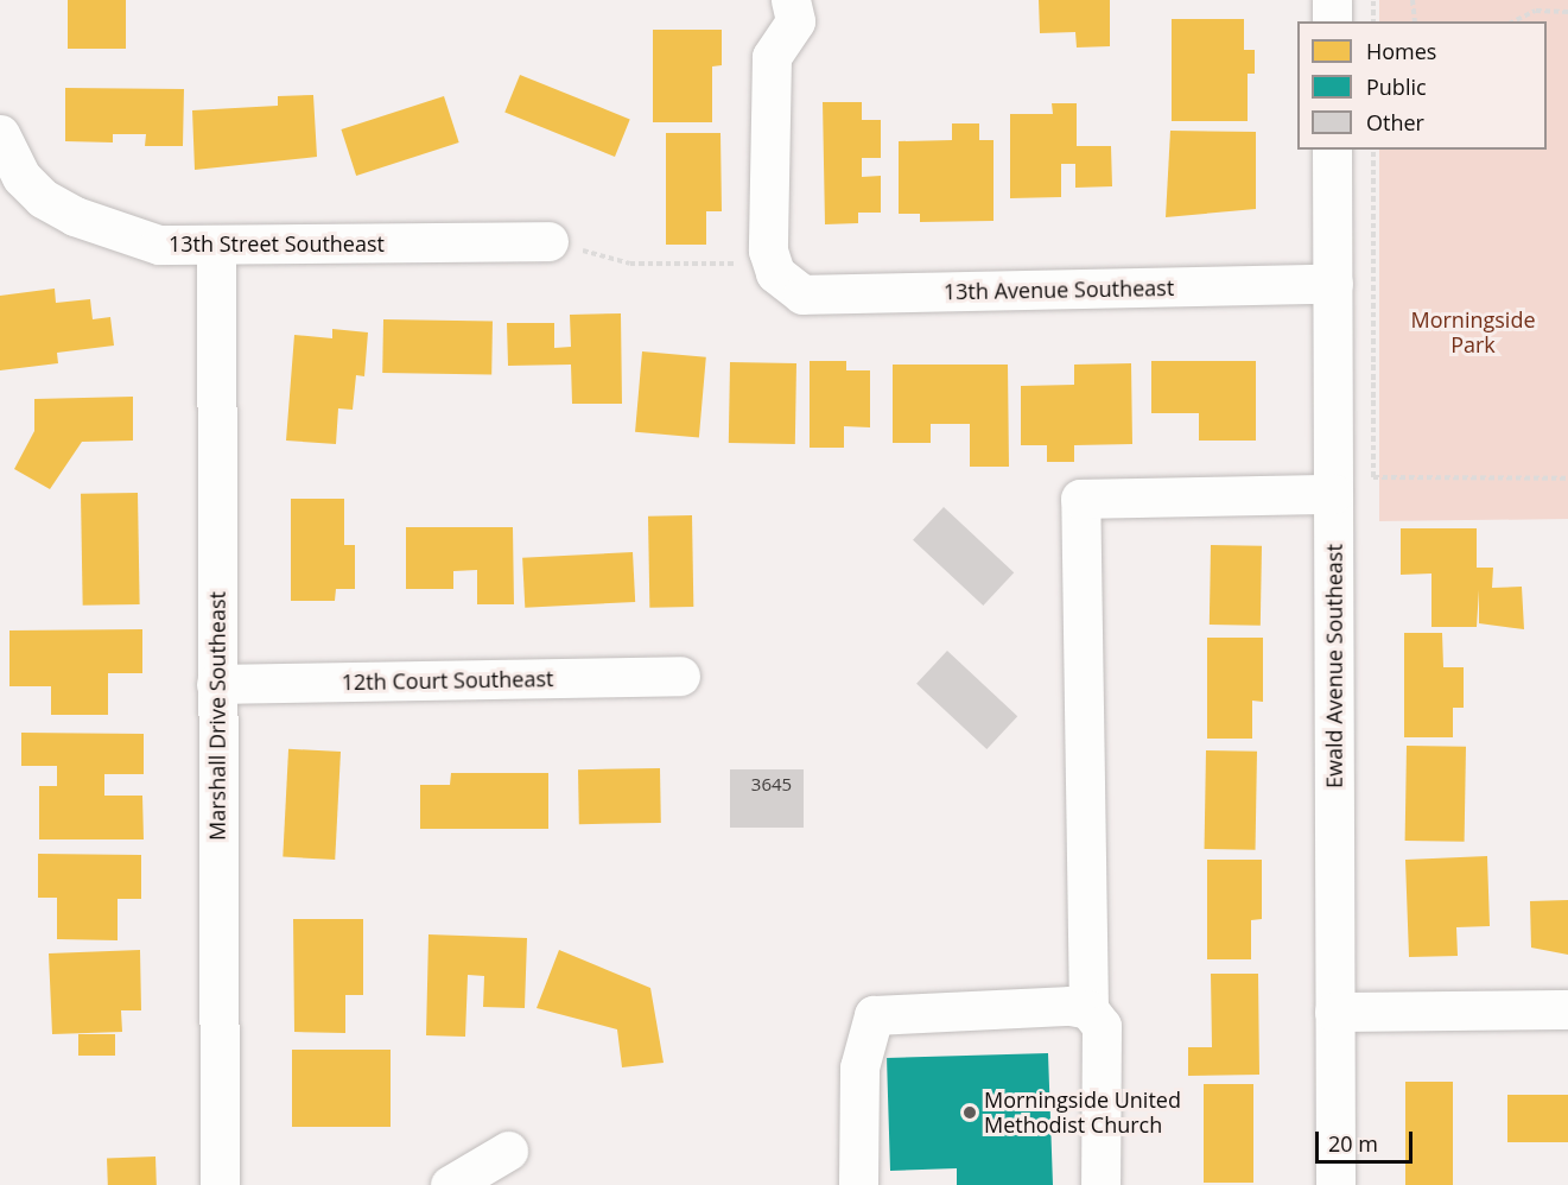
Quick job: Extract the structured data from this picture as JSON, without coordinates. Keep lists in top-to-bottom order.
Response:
{
  "streets": {
    "street": [
      "13th Street Southeast",
      "13th Avenue Southeast",
      "Ewald Avenue Southeast",
      "12th Court Southeast",
      "Marshall Drive Southeast"
    ]
  },
  "crossings": [
    ["13th Street Southeast", "Marshall Drive Southeast"],
    ["13th Avenue Southeast", "Ewald Avenue Southeast"],
    ["12th Court Southeast", "Marshall Drive Southeast"]
  ],
  "parks": ["Morningside Park"],
  "places": ["Morningside United Methodist Church"],
  "house_numbers": ["3645"],
  "legend": ["Homes", "Public", "Other"],
  "scale_bar": "20 m"
}
